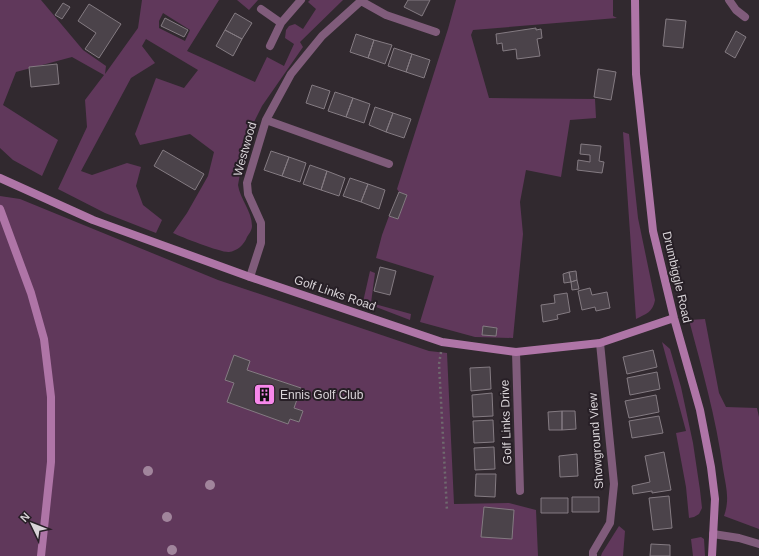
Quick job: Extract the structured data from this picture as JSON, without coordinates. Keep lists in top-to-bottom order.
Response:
{
  "streets": {
    "street": [
      "Westwood",
      "Drumbiggle Road",
      "Golf Links Road",
      "Golf Links Drive",
      "Showground View"
    ]
  },
  "crossings": [
    ["Westwood", "Golf Links Road"],
    ["Drumbiggle Road", "Golf Links Road"],
    ["Golf Links Road", "Golf Links Drive"],
    ["Golf Links Road", "Showground View"]
  ],
  "places": {
    "building": ["Ennis Golf Club"]
  },
  "north": "top left"
}
